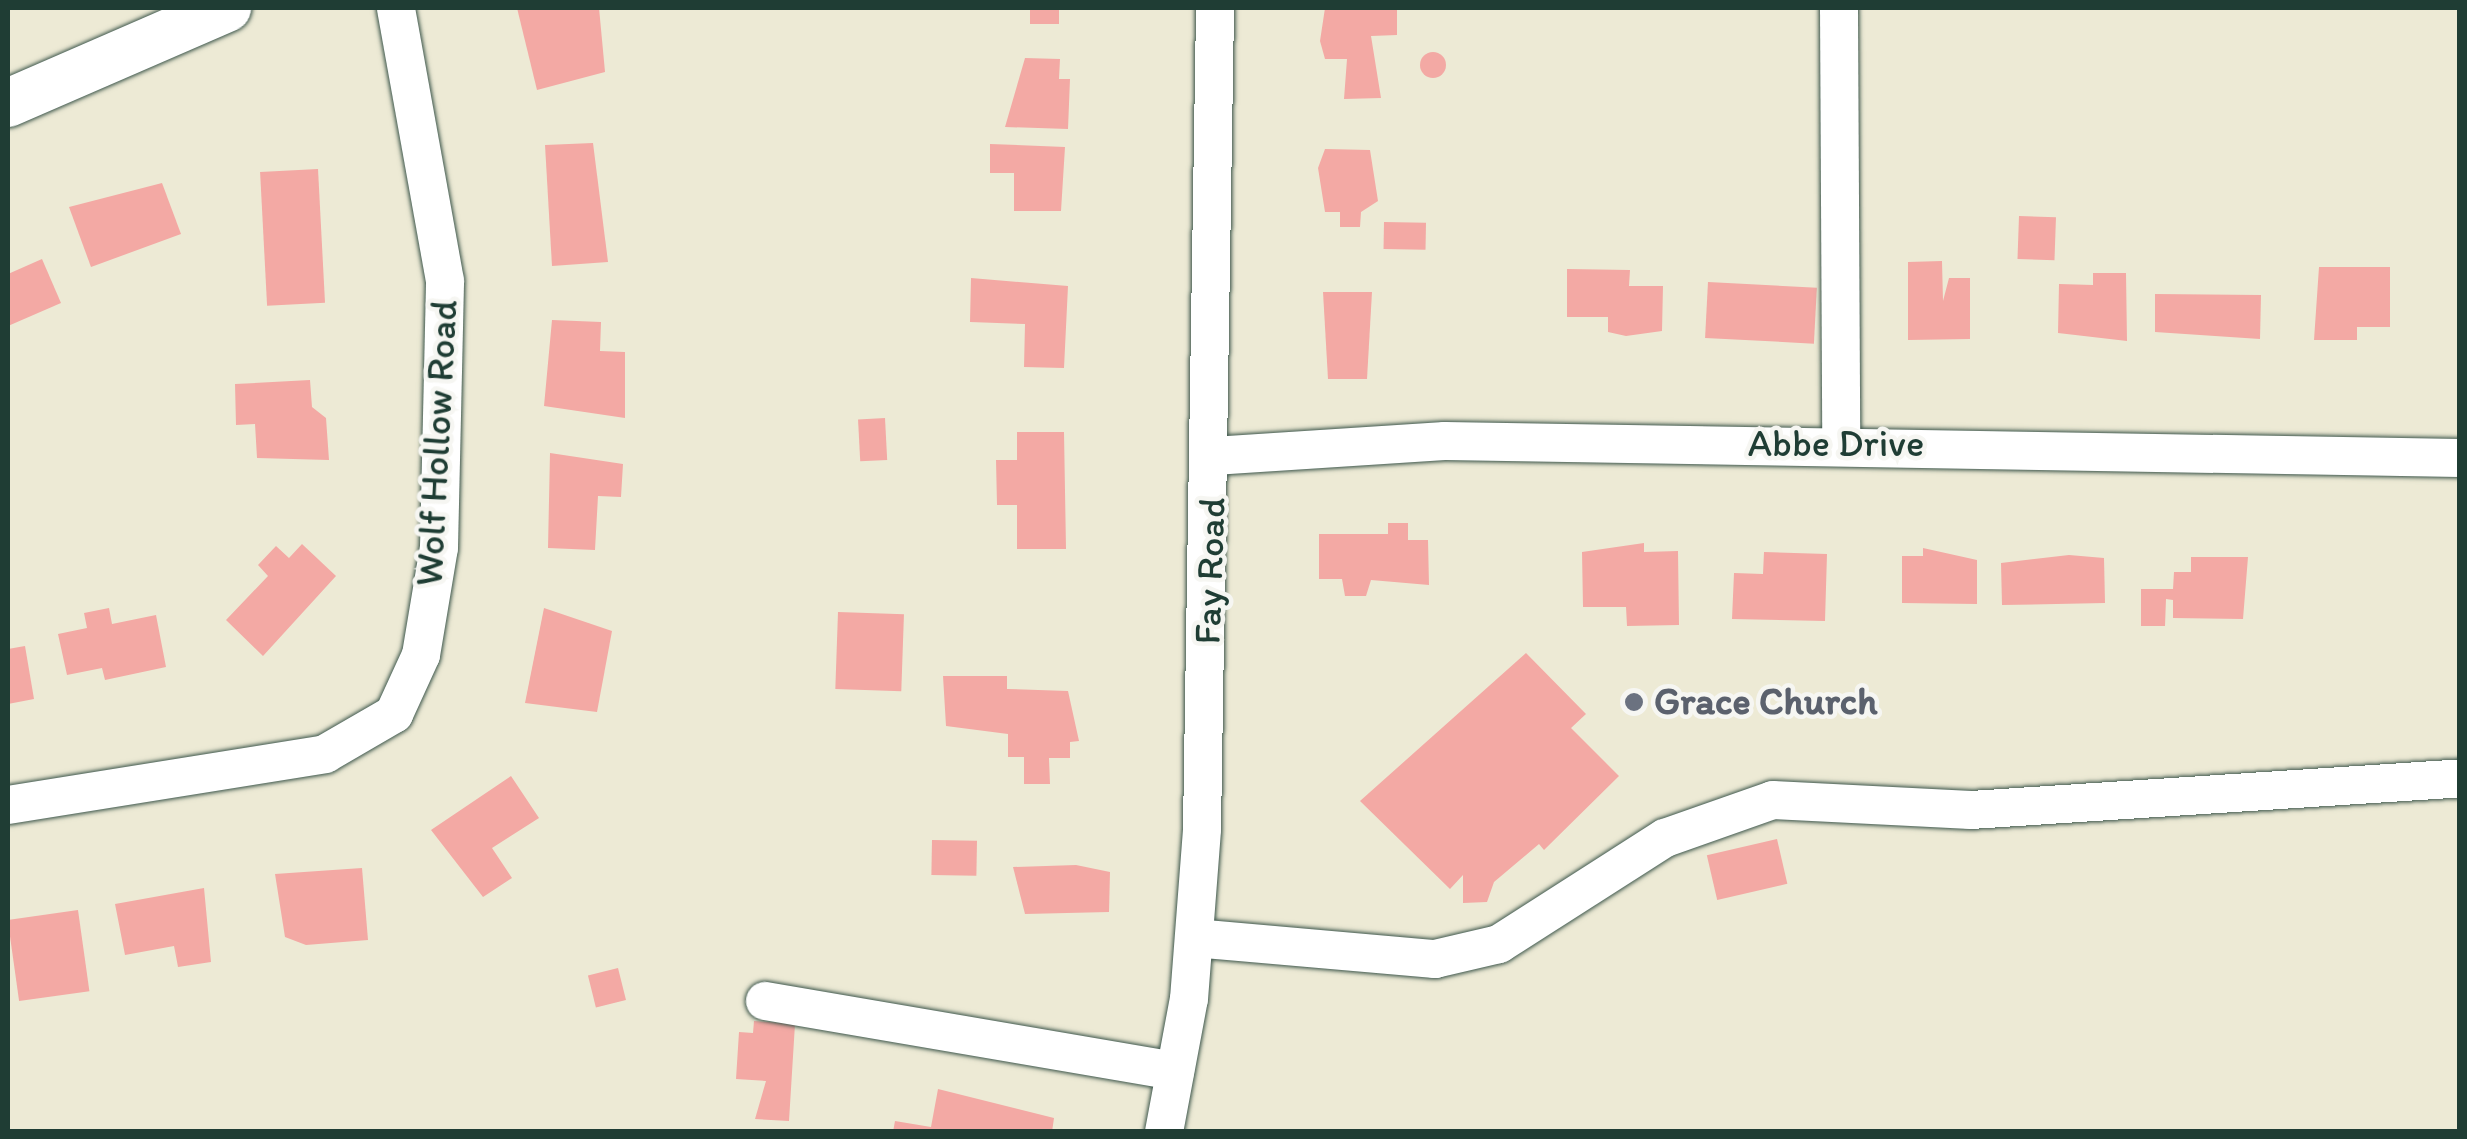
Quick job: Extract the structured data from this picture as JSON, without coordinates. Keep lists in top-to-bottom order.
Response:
{
  "streets": {
    "street": ["Wolf Hollow Road", "Abbe Drive", "Fay Road"]
  },
  "crossings": [
    ["Abbe Drive", "Fay Road"]
  ],
  "places": ["Grace Church"]
}
